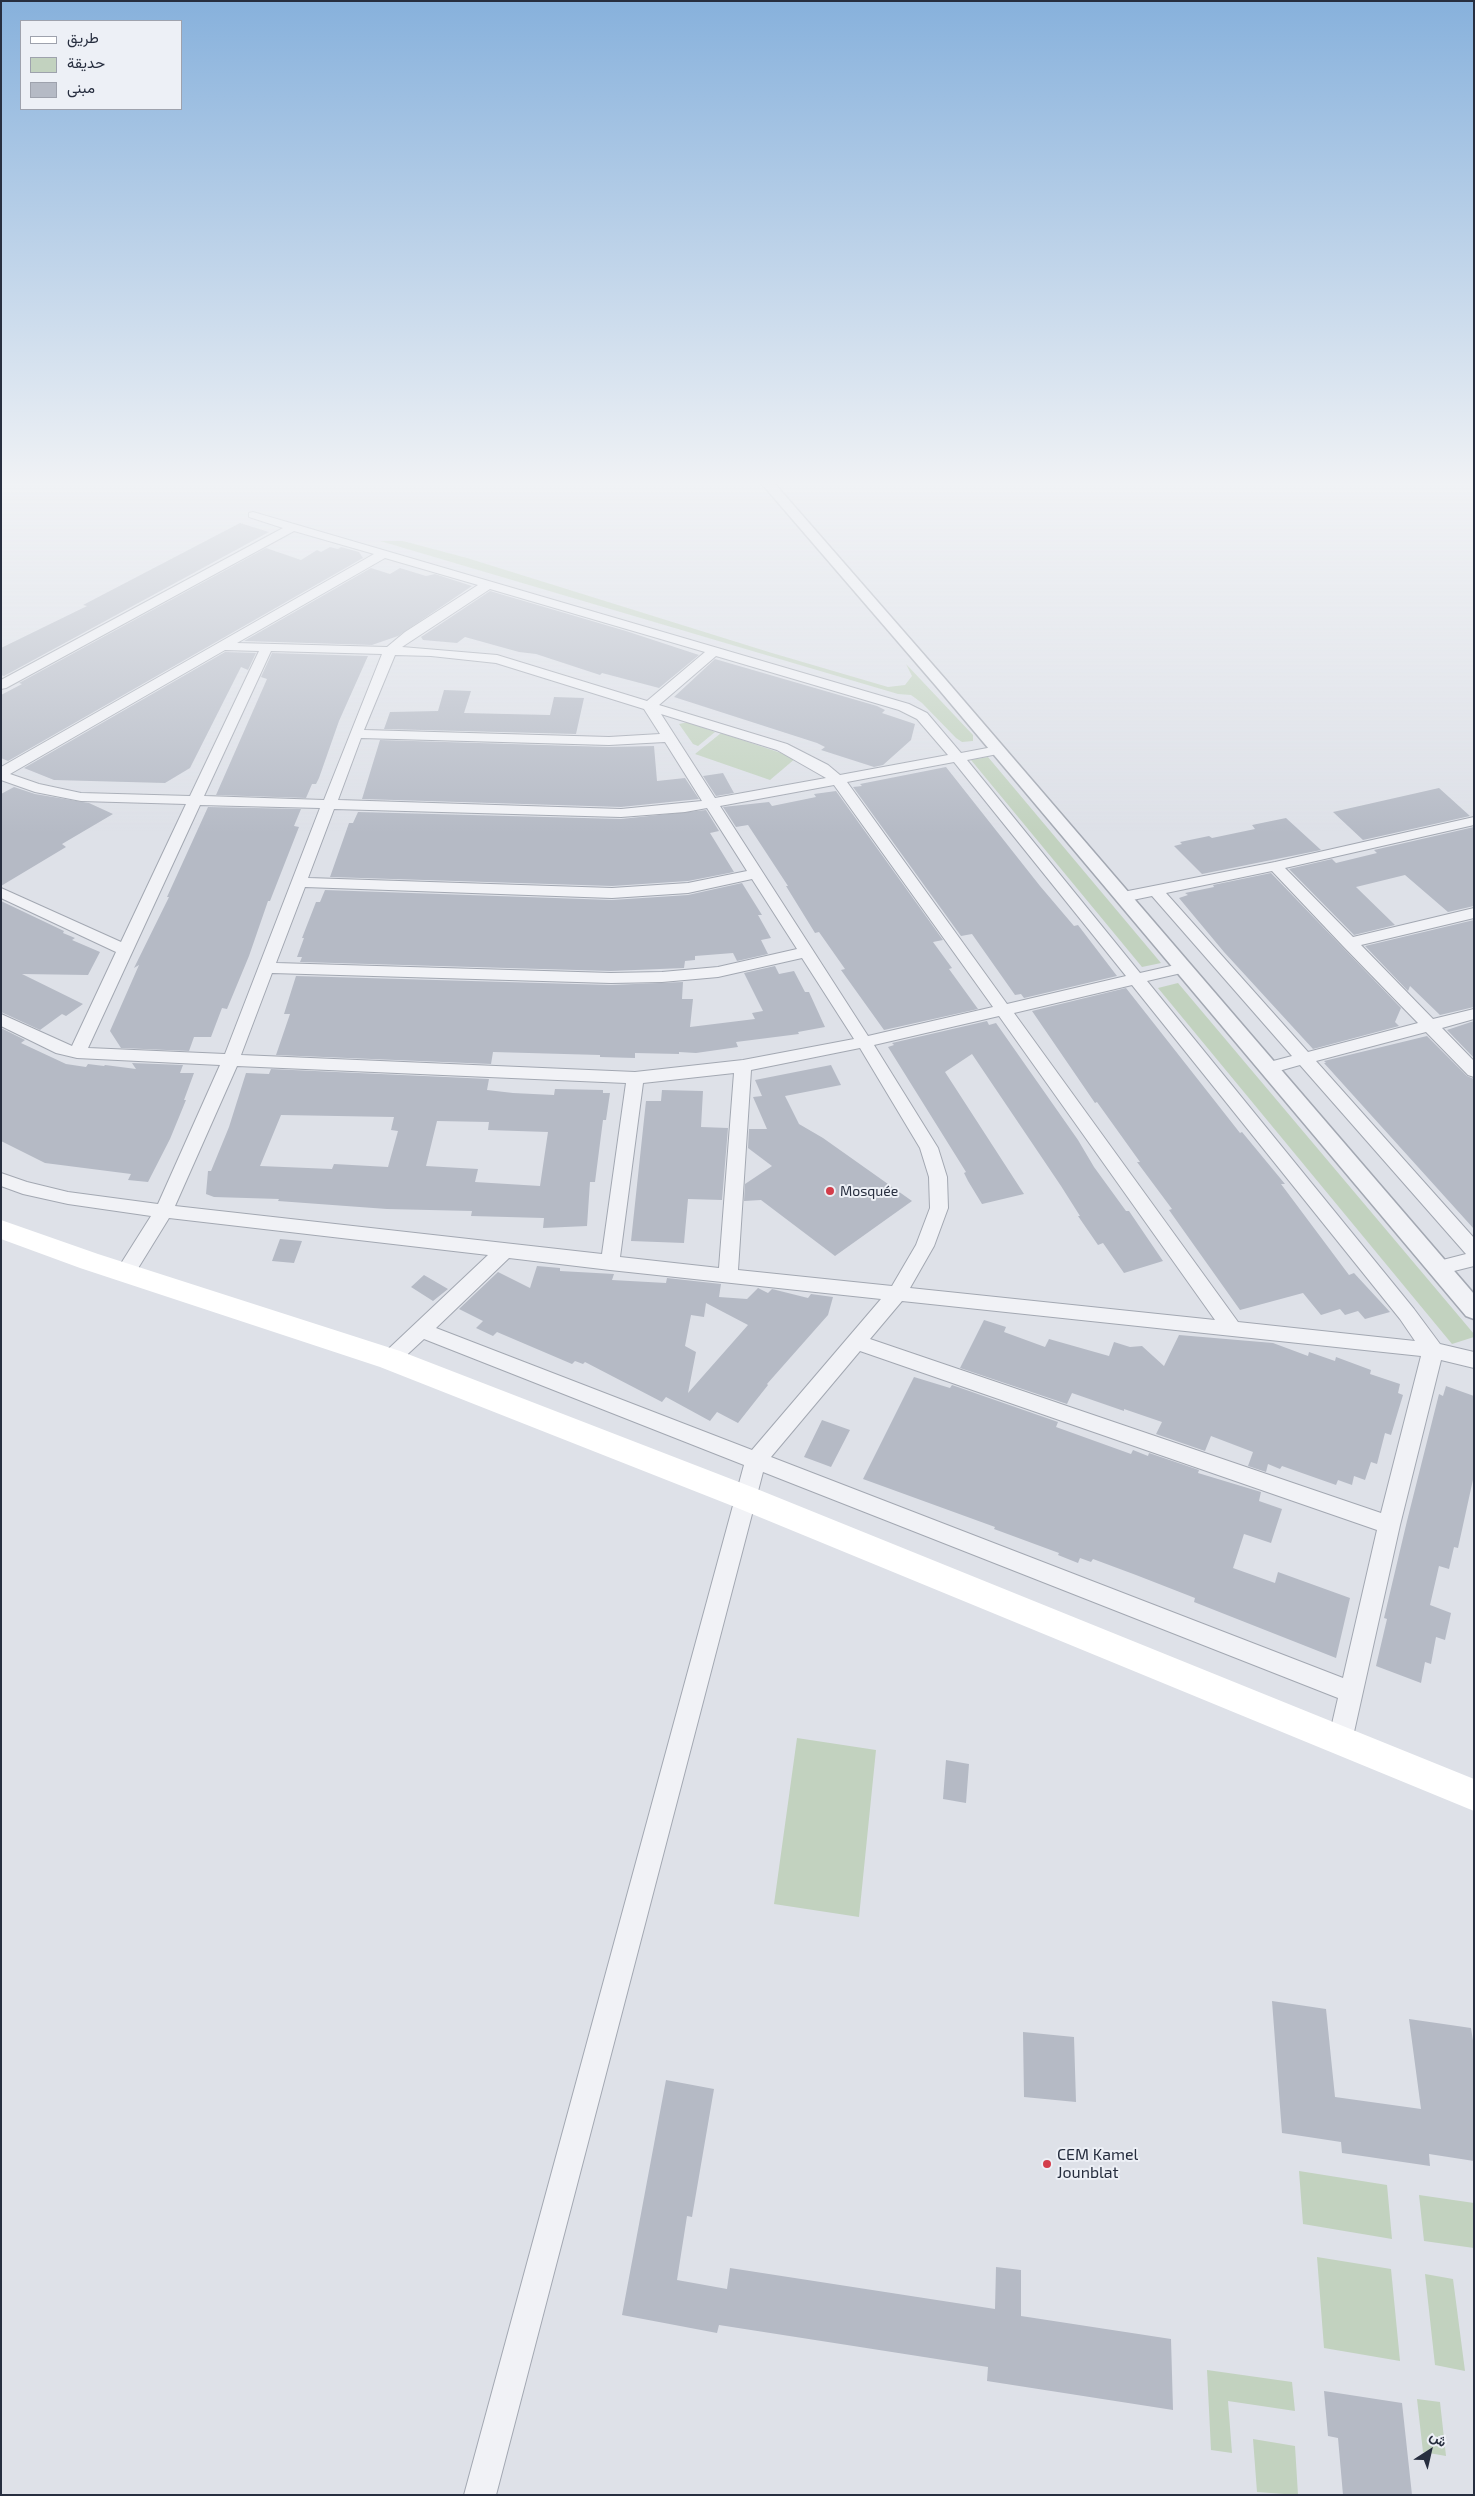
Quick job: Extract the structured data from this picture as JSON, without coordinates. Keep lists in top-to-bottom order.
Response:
{
  "places": ["Mosquée", "CEM Kamel Jounblat"],
  "legend": ["طريق", "حديقة", "مبنى"],
  "north": "top right"
}
